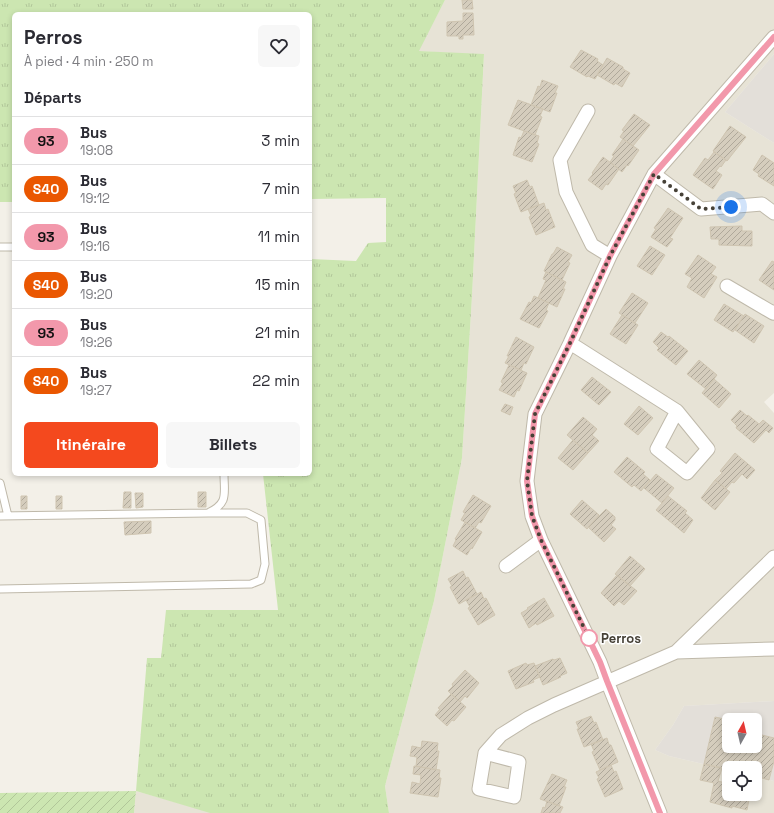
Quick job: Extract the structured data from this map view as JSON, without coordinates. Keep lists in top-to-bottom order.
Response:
{
  "places": ["Perros"],
  "lines": ["bus line 93"],
  "north": "top",
  "page": {
    "heading": [
      ["Perros", "À pied · 4 min · 250 m"],
      "Départs"
    ],
    "list": [
      {
        "mark": "93",
        "name": "Bus",
        "note": "19:08",
        "value": "3 min"
      },
      {
        "mark": "S40",
        "name": "Bus",
        "note": "19:12",
        "value": "7 min"
      },
      {
        "mark": "93",
        "name": "Bus",
        "note": "19:16",
        "value": "11 min"
      },
      {
        "mark": "S40",
        "name": "Bus",
        "note": "19:20",
        "value": "15 min"
      },
      {
        "mark": "93",
        "name": "Bus",
        "note": "19:26",
        "value": "21 min"
      },
      {
        "mark": "S40",
        "name": "Bus",
        "note": "19:27",
        "value": "22 min"
      }
    ],
    "buttons": ["Itinéraire", "Billets"]
  }
}
